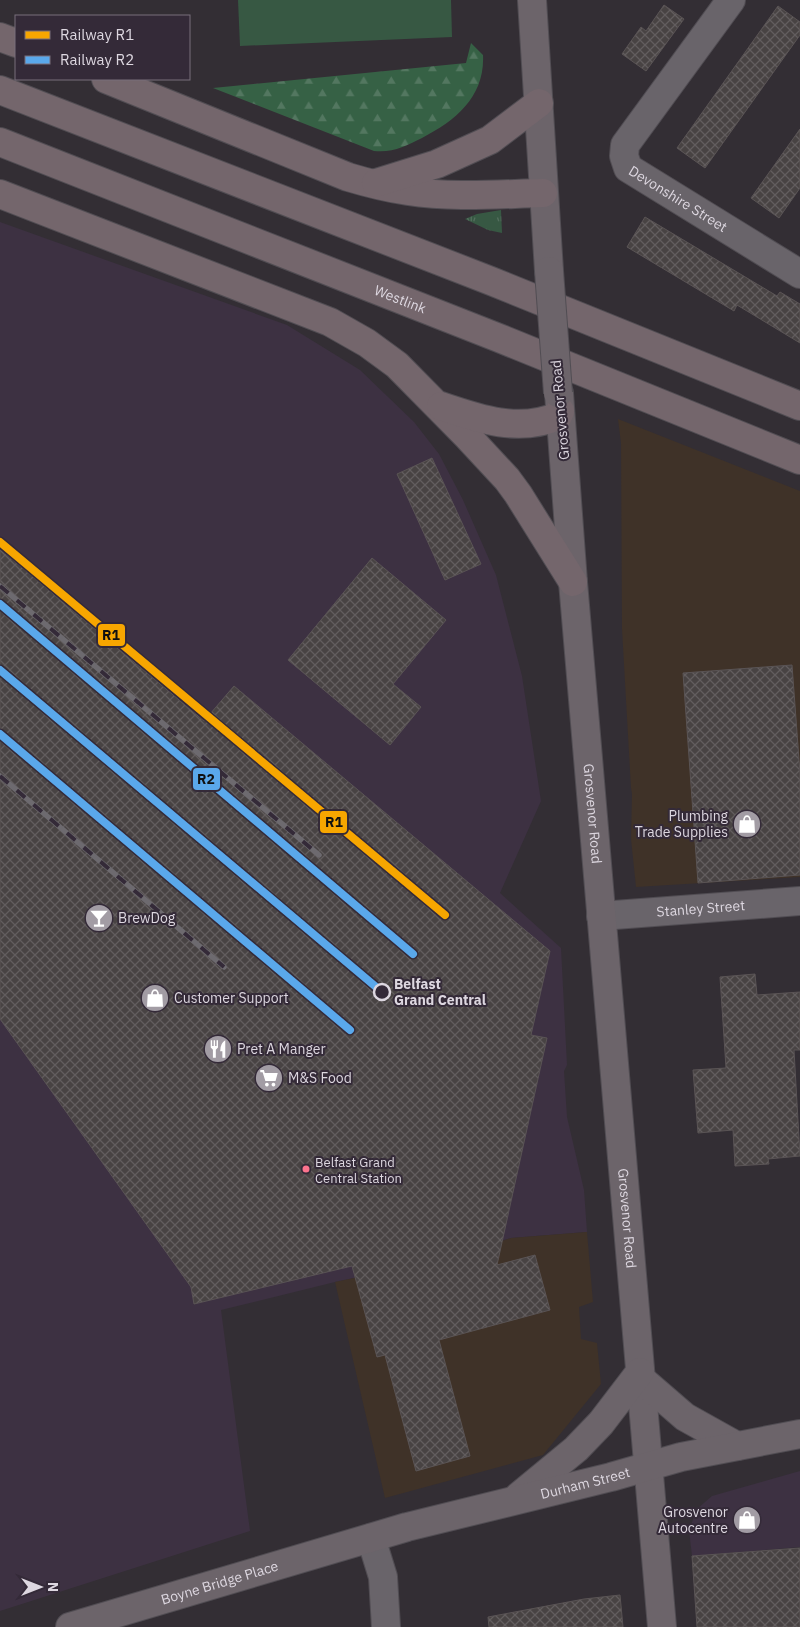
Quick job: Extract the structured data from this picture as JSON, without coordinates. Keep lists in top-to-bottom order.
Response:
{
  "streets": {
    "highway": ["Westlink"],
    "main road": ["Grosvenor Road", "Durham Street", "Boyne Bridge Place"],
    "street": ["Devonshire Street", "Stanley Street"]
  },
  "crossings": [
    ["Grosvenor Road", "Stanley Street"],
    ["Grosvenor Road", "Durham Street"],
    ["Durham Street", "Boyne Bridge Place"]
  ],
  "places": {
    "shop": ["Plumbing Trade Supplies", "Customer Support", "Grosvenor Autocentre"],
    "bar": ["BrewDog"],
    "other": ["Belfast Grand Central", "Belfast Grand Central Station"],
    "restaurant": ["Pret A Manger"],
    "supermarket": ["M&S Food"]
  },
  "lines": ["rail line R1", "rail line R2"],
  "legend": ["Railway R1", "Railway R2"],
  "north": "right"
}
